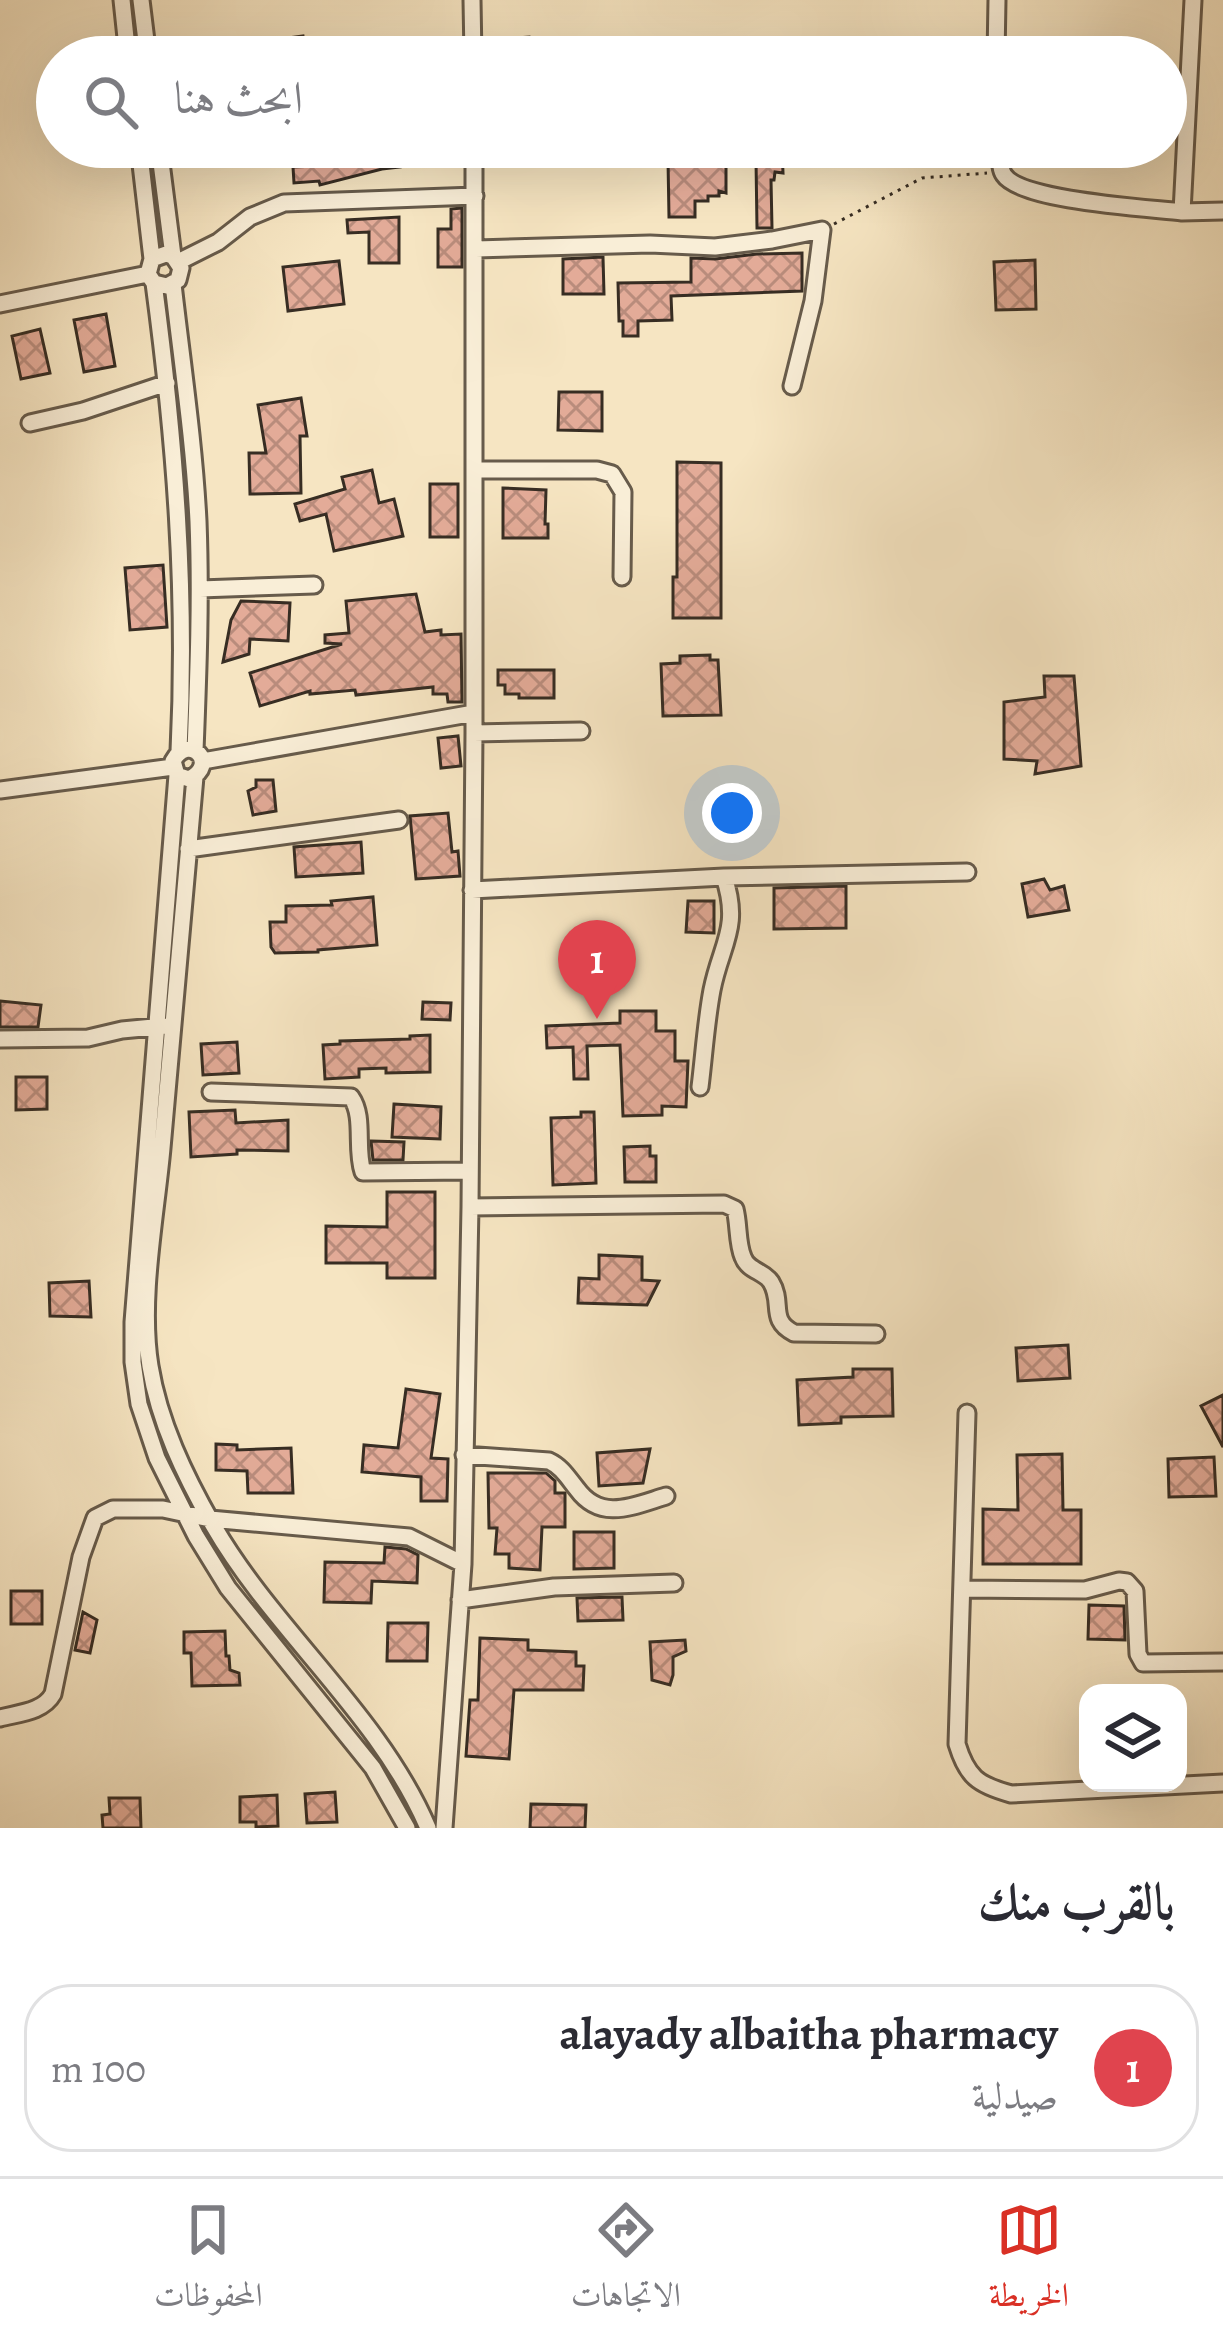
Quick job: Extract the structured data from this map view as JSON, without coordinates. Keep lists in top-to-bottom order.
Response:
{
  "page": {
    "search": "ابحث هنا",
    "pins": "1",
    "heading": "بالقرب منك",
    "list": [
      {
        "mark": "1",
        "name": "alayady albaitha pharmacy",
        "note": "صيدلية",
        "value": "100 m"
      }
    ],
    "nav": ["الخريطة", "الاتجاهات", "المحفوظات"]
  }
}
